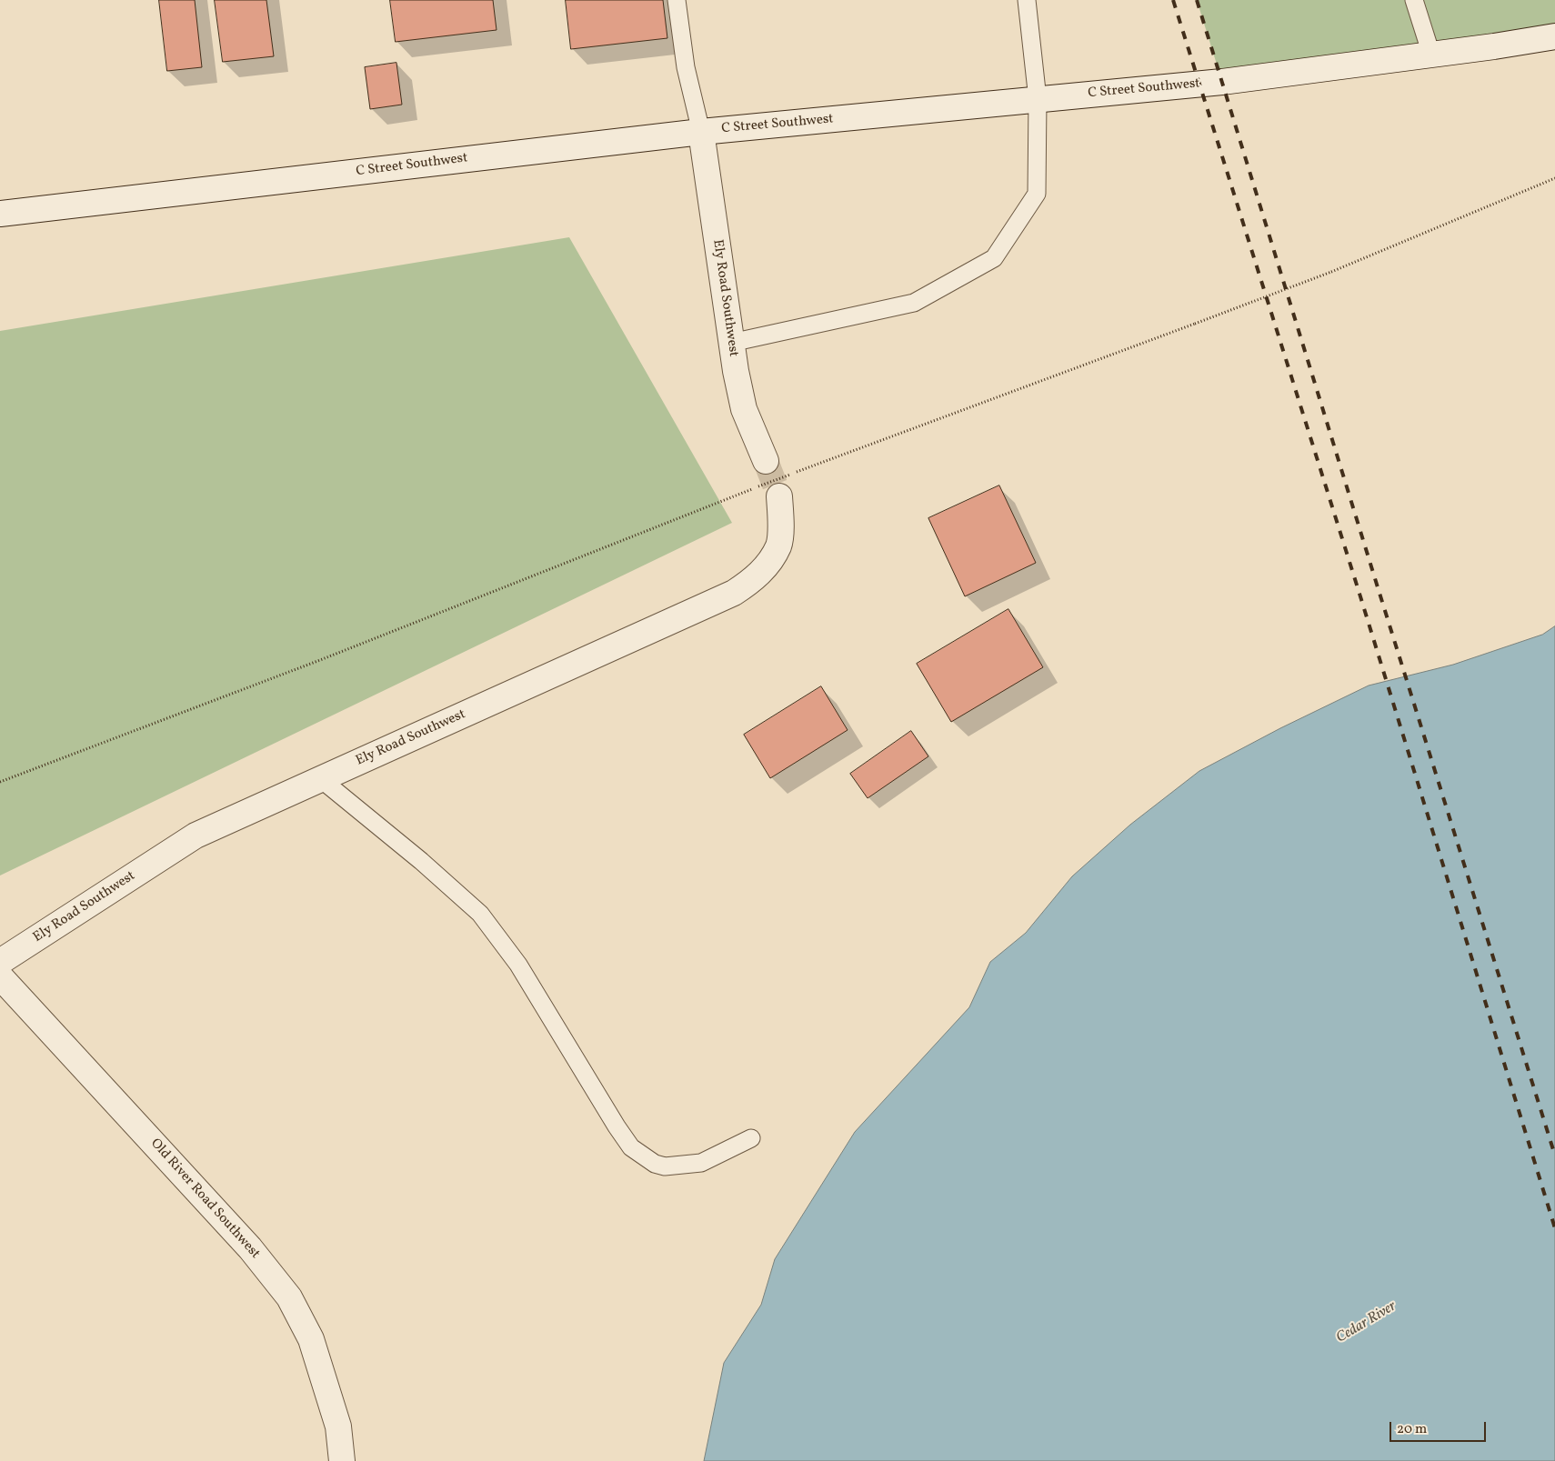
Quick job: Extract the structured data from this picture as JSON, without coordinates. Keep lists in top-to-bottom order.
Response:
{
  "streets": {
    "street": ["C Street Southwest", "Ely Road Southwest", "Old River Road Southwest"]
  },
  "crossings": [
    ["C Street Southwest", "Ely Road Southwest"]
  ],
  "water": ["Cedar River"],
  "scale_bar": "20 m"
}
